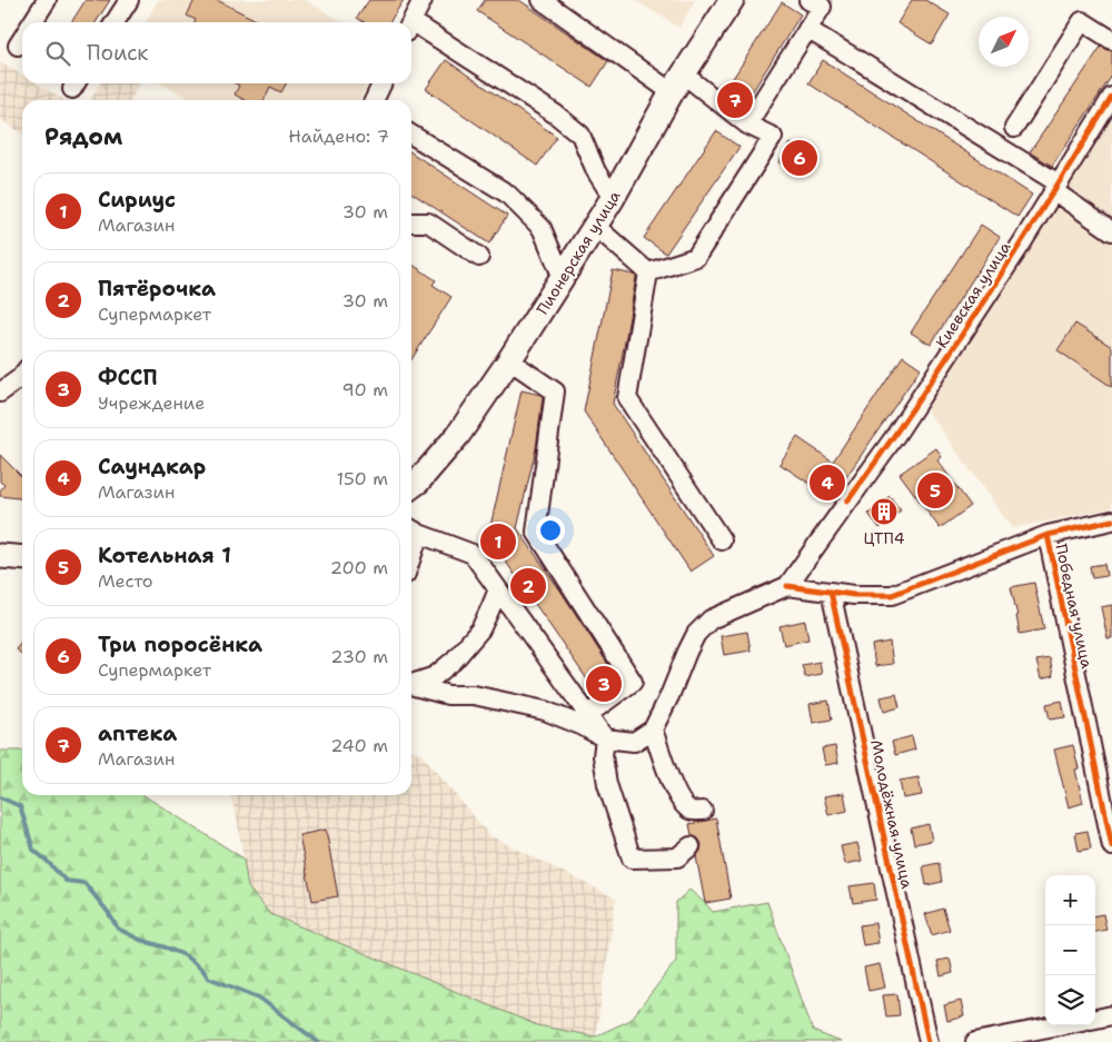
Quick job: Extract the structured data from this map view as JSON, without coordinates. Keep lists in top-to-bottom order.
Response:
{
  "streets": {
    "main road": ["Пионерская улица"],
    "street": ["Киевская улица", "Победная улица", "Молодёжная улица"]
  },
  "places": {
    "building": ["ЦТП4"]
  },
  "north": "top right",
  "page": {
    "search": "Поиск",
    "pins": [
      "7",
      "6",
      "4",
      "5",
      "1",
      "2",
      "3"
    ],
    "heading": ["Рядом", "Найдено: 7"],
    "list": [
      {
        "mark": "1",
        "name": "Сириус",
        "note": "Магазин",
        "value": "30 m"
      },
      {
        "mark": "2",
        "name": "Пятёрочка",
        "note": "Супермаркет",
        "value": "30 m"
      },
      {
        "mark": "3",
        "name": "ФССП",
        "note": "Учреждение",
        "value": "90 m"
      },
      {
        "mark": "4",
        "name": "Саундкар",
        "note": "Магазин",
        "value": "150 m"
      },
      {
        "mark": "5",
        "name": "Котельная 1",
        "note": "Место",
        "value": "200 m"
      },
      {
        "mark": "6",
        "name": "Три поросёнка",
        "note": "Супермаркет",
        "value": "230 m"
      },
      {
        "mark": "7",
        "name": "аптека",
        "note": "Магазин",
        "value": "240 m"
      }
    ],
    "map_buttons": ["+", "−"]
  }
}
